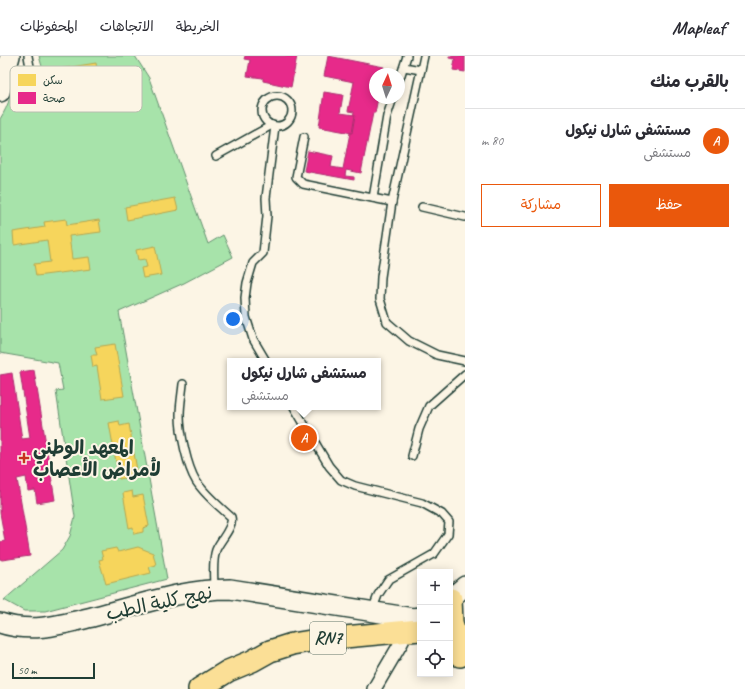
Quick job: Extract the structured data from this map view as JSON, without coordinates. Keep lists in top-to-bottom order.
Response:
{
  "streets": {
    "main road": ["RN7"],
    "street": ["نهج كلية الطب"]
  },
  "crossings": [
    ["نهج كلية الطب", "RN7"]
  ],
  "places": {
    "health": ["المعهد الوطني لأمراض الأعصاب"]
  },
  "legend": ["سكن", "صحة"],
  "scale_bar": "50 m",
  "north": "top",
  "page": {
    "header": "Mapleaf",
    "nav": ["الخريطة", "الاتجاهات", "المحفوظات"],
    "heading": "بالقرب منك",
    "list": [
      {
        "mark": "A",
        "name": "مستشفى شارل نيكول",
        "note": "مستشفى",
        "value": "80 m"
      }
    ],
    "buttons": ["حفظ", "مشاركة"],
    "popup": ["مستشفى شارل نيكول", "مستشفى"],
    "pins": "A",
    "map_buttons": ["+", "−"],
    "scale": "50 m"
  }
}
